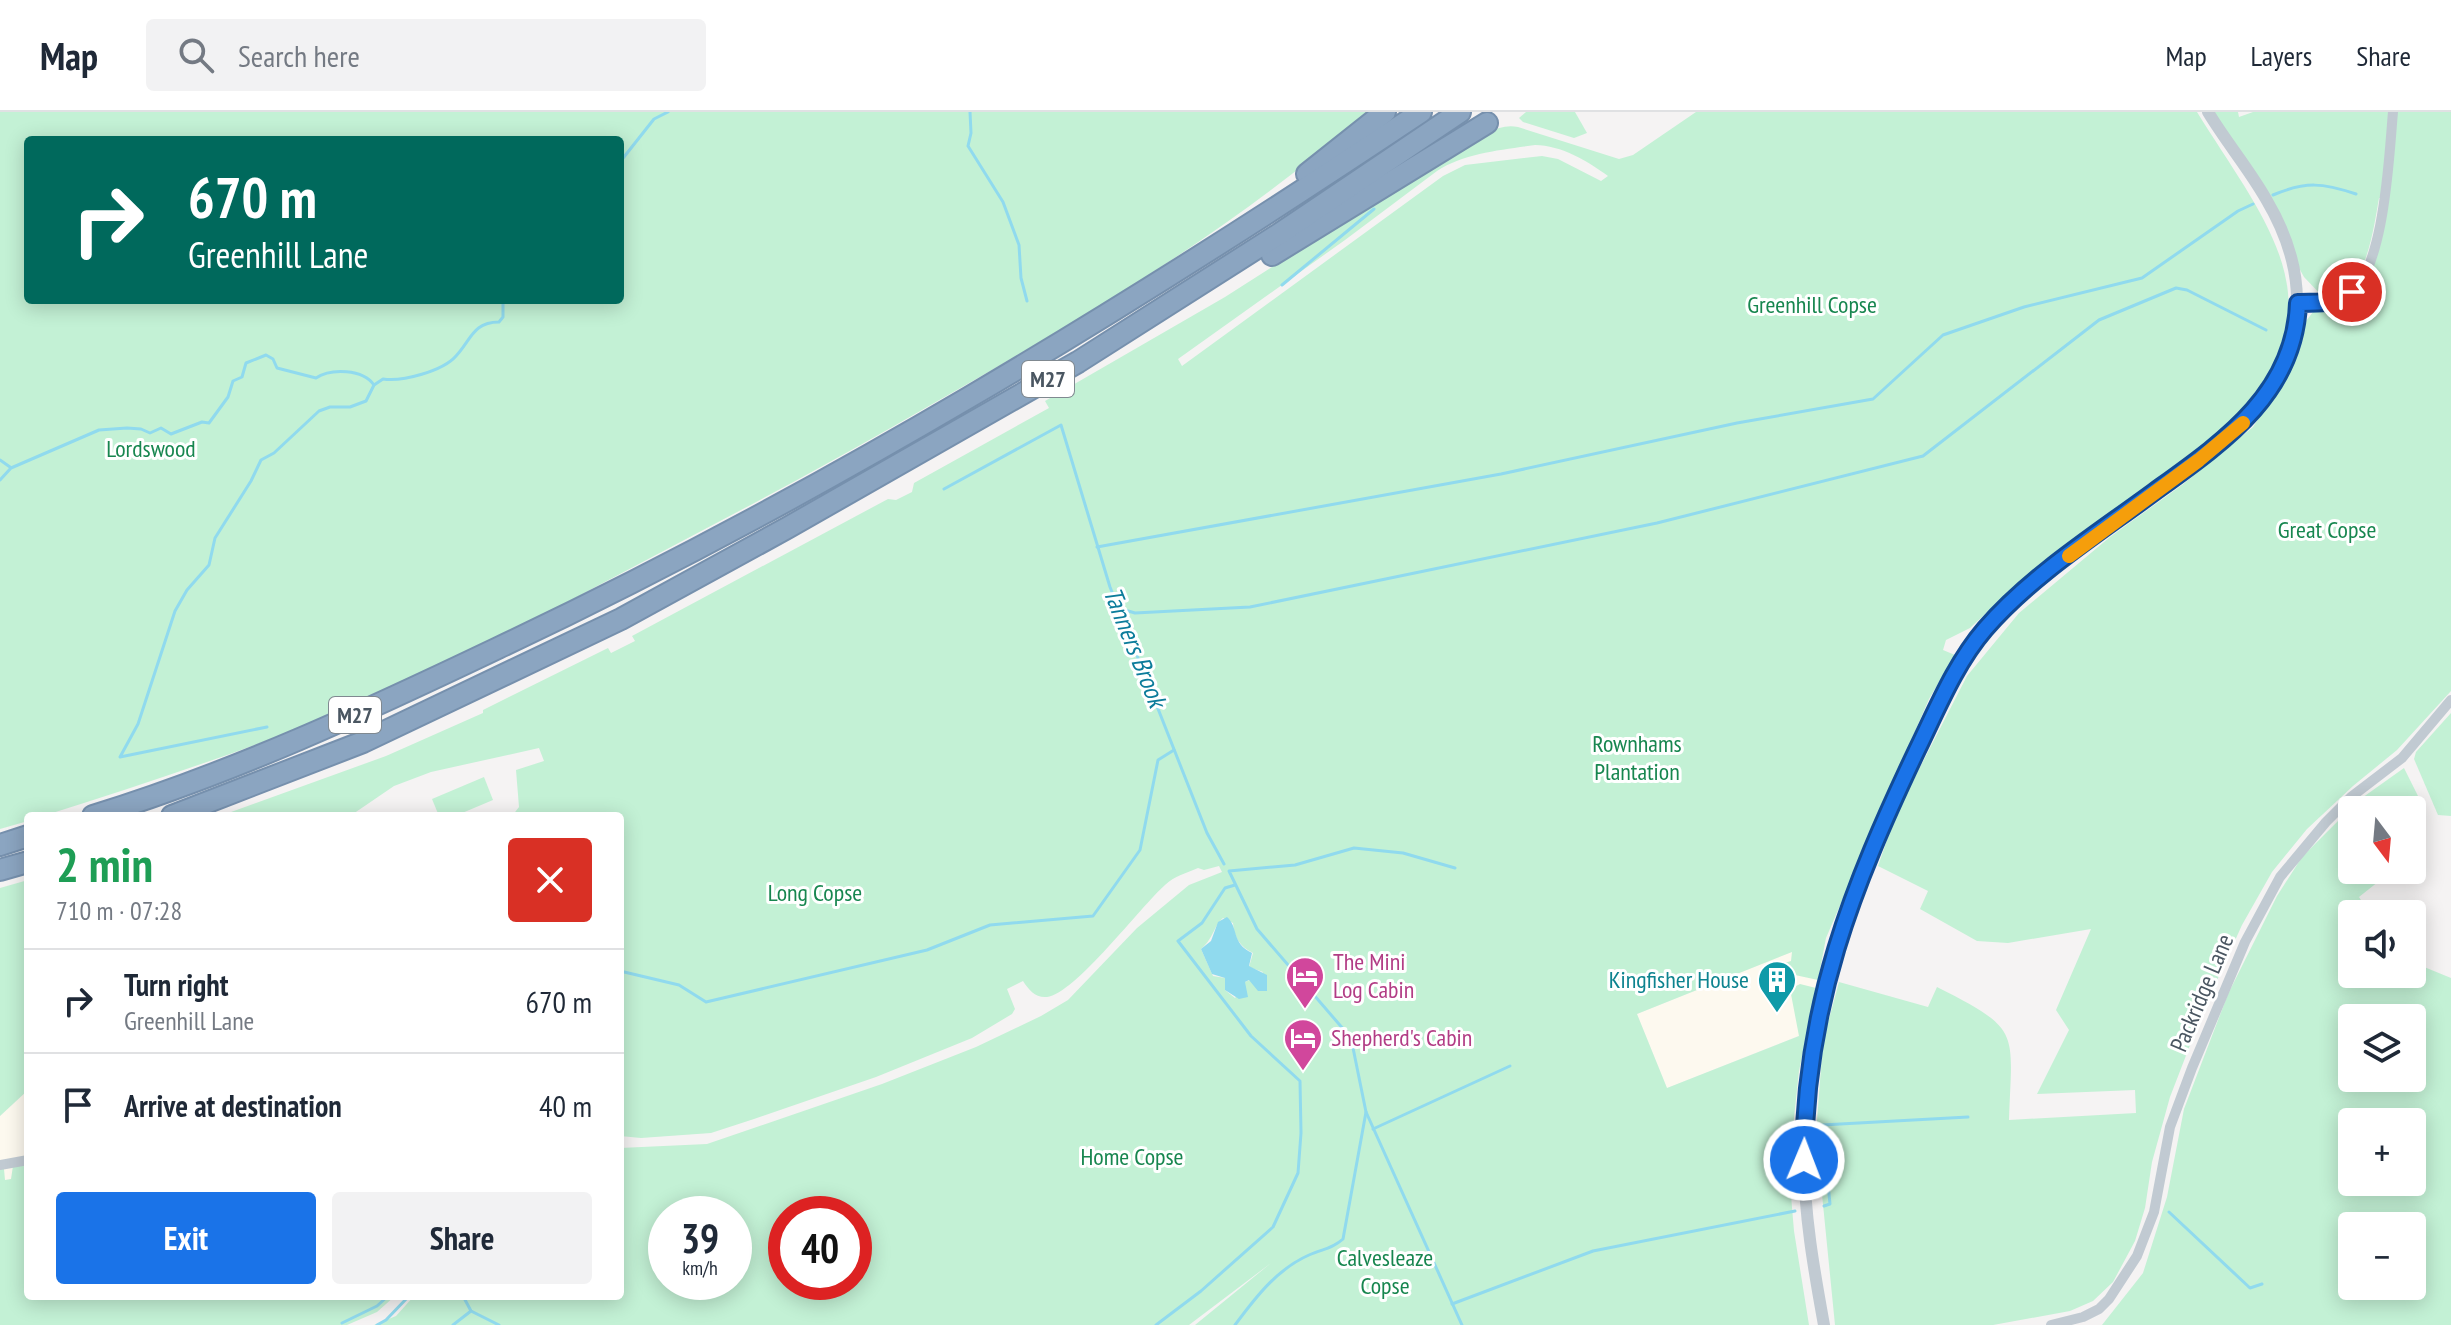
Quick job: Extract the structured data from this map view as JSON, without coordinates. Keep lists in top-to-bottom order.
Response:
{
  "streets": {
    "highway": ["M27"],
    "street": ["Packridge Lane"]
  },
  "water": ["Tanners Brook"],
  "parks": [
    "Greenhill Copse",
    "Lordswood",
    "Great Copse",
    "Rownhams Plantation",
    "Long Copse",
    "Home Copse",
    "Calvesleaze Copse"
  ],
  "places": {
    "hotel": ["The Mini Log Cabin", "Shepherd's Cabin"],
    "building": ["Kingfisher House"]
  },
  "north": "bottom",
  "page": {
    "header": "Map",
    "search": "Search here",
    "nav": ["Map", "Layers", "Share"],
    "turn": ["670 m", "Greenhill Lane"],
    "map_buttons": ["+", "−"],
    "heading": ["2 min", "710 m · 07:28"],
    "list": [
      {
        "name": "Turn right",
        "note": "Greenhill Lane",
        "value": "670 m"
      },
      {
        "name": "Arrive at destination",
        "value": "40 m"
      }
    ],
    "buttons": ["Exit", "Share"],
    "speed": "39 km/h",
    "limit": "40"
  }
}
